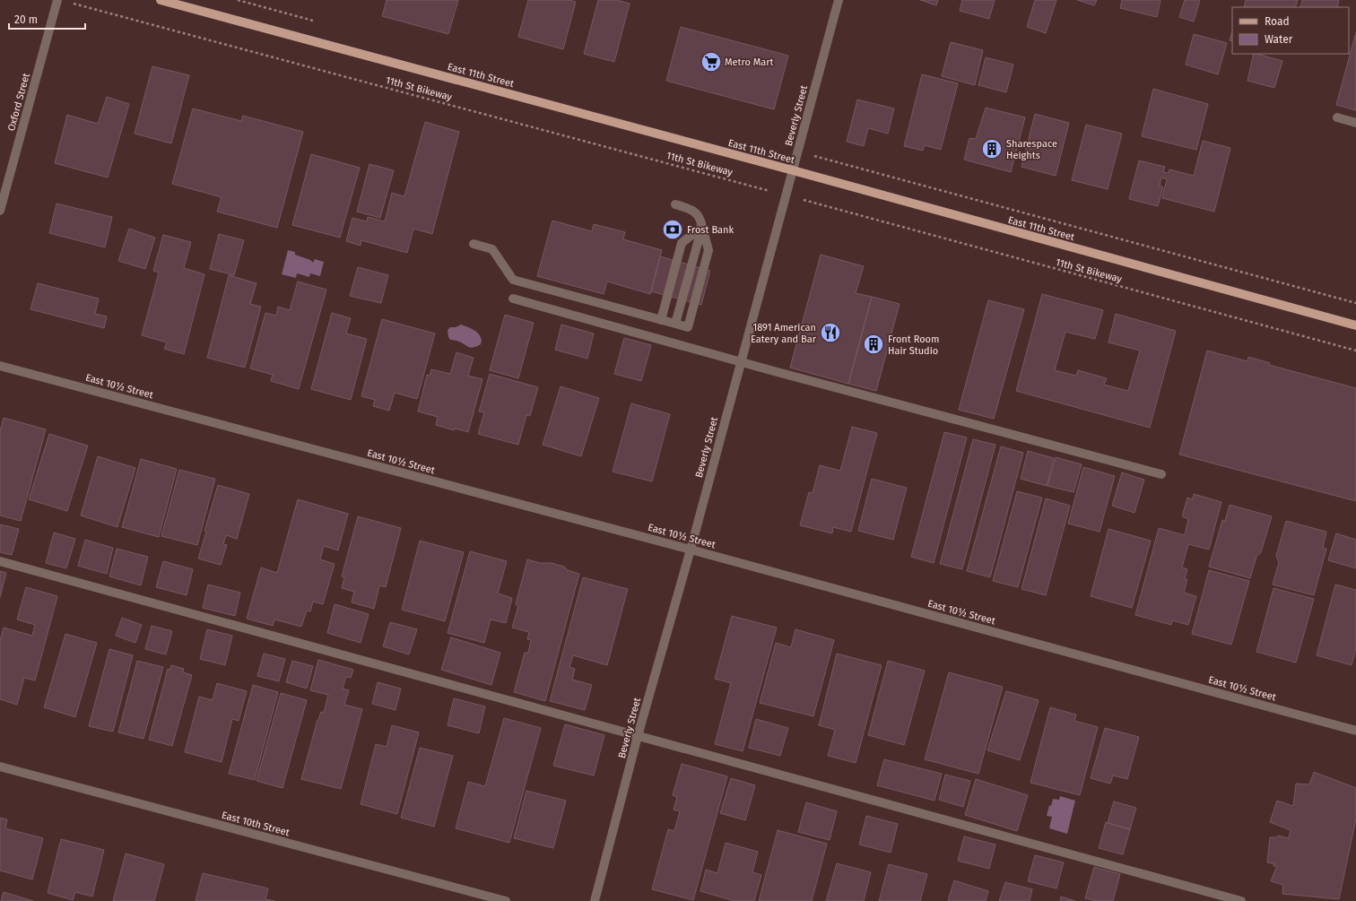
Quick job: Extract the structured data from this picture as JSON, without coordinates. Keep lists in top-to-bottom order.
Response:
{
  "streets": {
    "main road": ["East 11th Street"],
    "street": [
      "Oxford Street",
      "Beverly Street",
      "East 10½ Street",
      "East 10th Street"
    ],
    "path": ["11th St Bikeway"]
  },
  "crossings": [
    ["East 11th Street", "Beverly Street"],
    ["Beverly Street", "East 10½ Street"]
  ],
  "places": {
    "supermarket": ["Metro Mart"],
    "building": ["Sharespace Heights", "Front Room Hair Studio"],
    "bank": ["Frost Bank"],
    "restaurant": ["1891 American Eatery and Bar"]
  },
  "legend": ["Road", "Water"],
  "scale_bar": "20 m"
}
